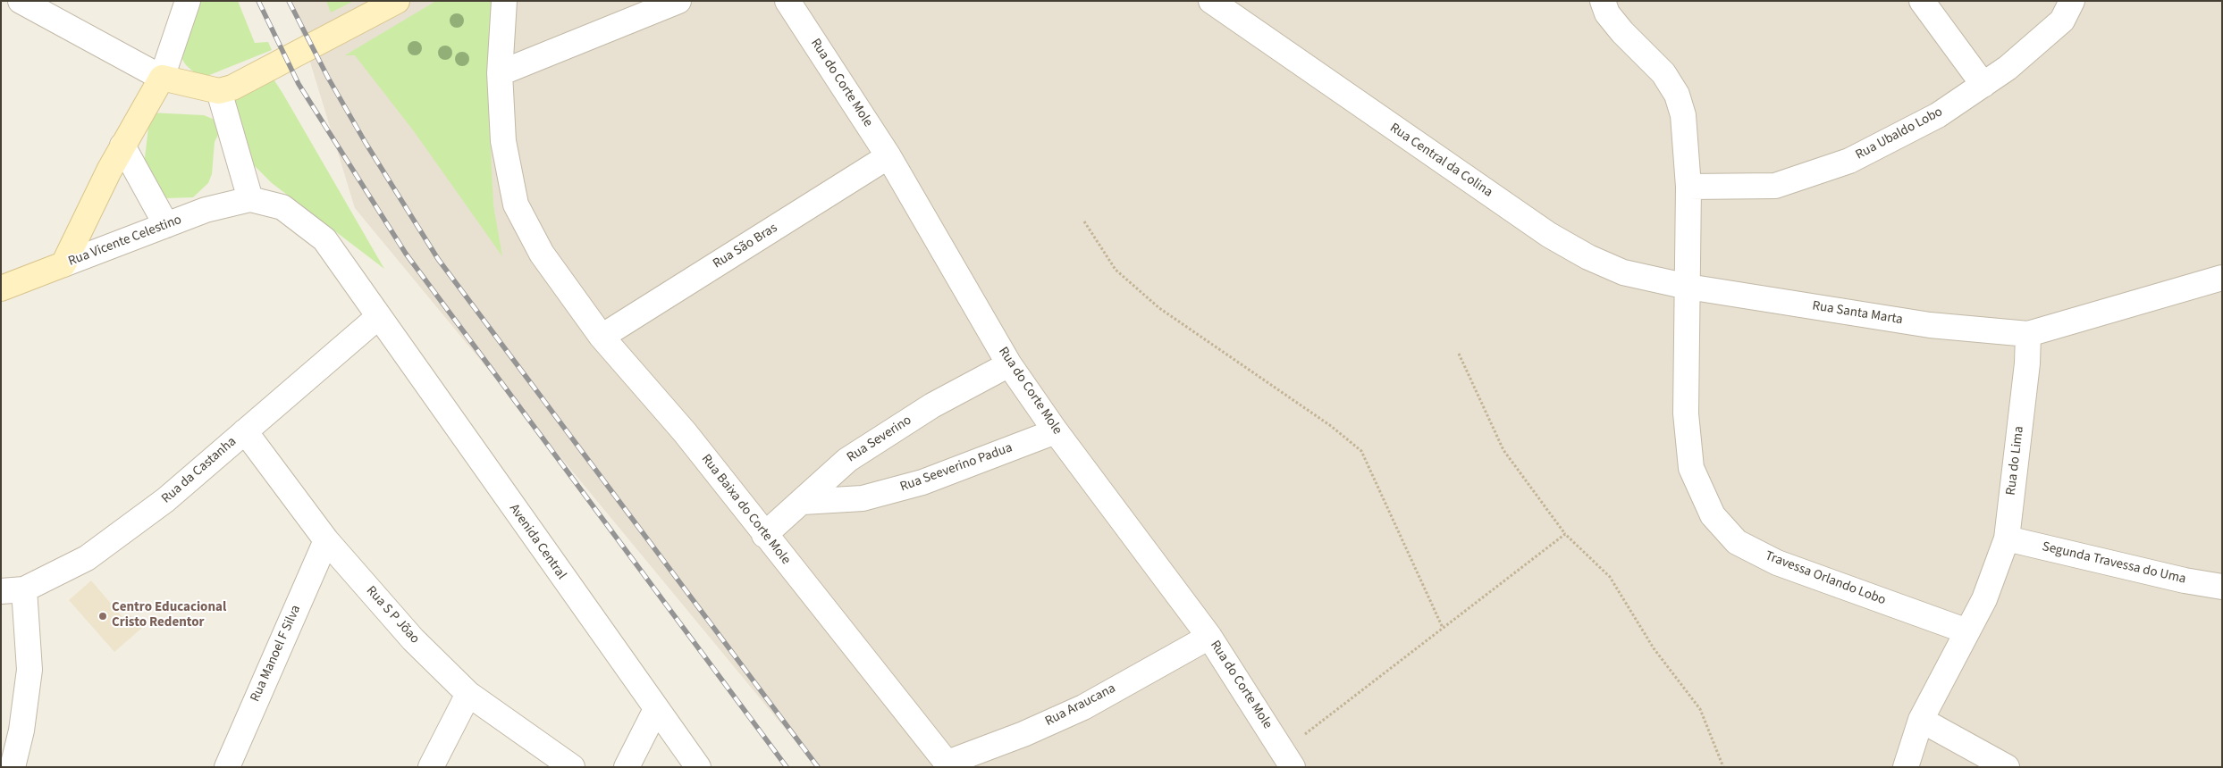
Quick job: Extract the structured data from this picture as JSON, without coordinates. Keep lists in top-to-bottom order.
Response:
{
  "streets": {
    "street": [
      "Rua do Corte Mole",
      "Rua Ubaldo Lobo",
      "Rua Central da Colina",
      "Rua Vicente Celestino",
      "Rua São Bras",
      "Rua Santa Marta",
      "Rua Severino",
      "Rua do Lima",
      "Rua Seeverino Padua",
      "Rua da Castanha",
      "Rua Baixa do Corte Mole",
      "Avenida Central",
      "Segunda Travessa do Uma",
      "Travessa Orlando Lobo",
      "Rua S P Jõao",
      "Rua Manoel F Silva",
      "Rua Araucana"
    ]
  },
  "crossings": [
    ["Rua do Corte Mole", "Rua São Bras"],
    ["Rua do Corte Mole", "Rua Severino"],
    ["Rua do Corte Mole", "Rua Seeverino Padua"],
    ["Rua do Corte Mole", "Rua Araucana"],
    ["Rua Ubaldo Lobo", "Travessa Orlando Lobo"],
    ["Rua Central da Colina", "Rua Santa Marta"],
    ["Rua Central da Colina", "Travessa Orlando Lobo"],
    ["Rua Vicente Celestino", "Avenida Central"],
    ["Rua São Bras", "Rua Baixa do Corte Mole"],
    ["Rua Santa Marta", "Rua do Lima"],
    ["Rua Santa Marta", "Travessa Orlando Lobo"],
    ["Rua Severino", "Rua Seeverino Padua"],
    ["Rua Severino", "Rua Baixa do Corte Mole"],
    ["Rua do Lima", "Segunda Travessa do Uma"],
    ["Rua do Lima", "Travessa Orlando Lobo"],
    ["Rua da Castanha", "Avenida Central"],
    ["Rua da Castanha", "Rua S P Jõao"],
    ["Rua Baixa do Corte Mole", "Rua Araucana"],
    ["Rua S P Jõao", "Rua Manoel F Silva"]
  ],
  "places": ["Centro Educacional Cristo Redentor"]
}
